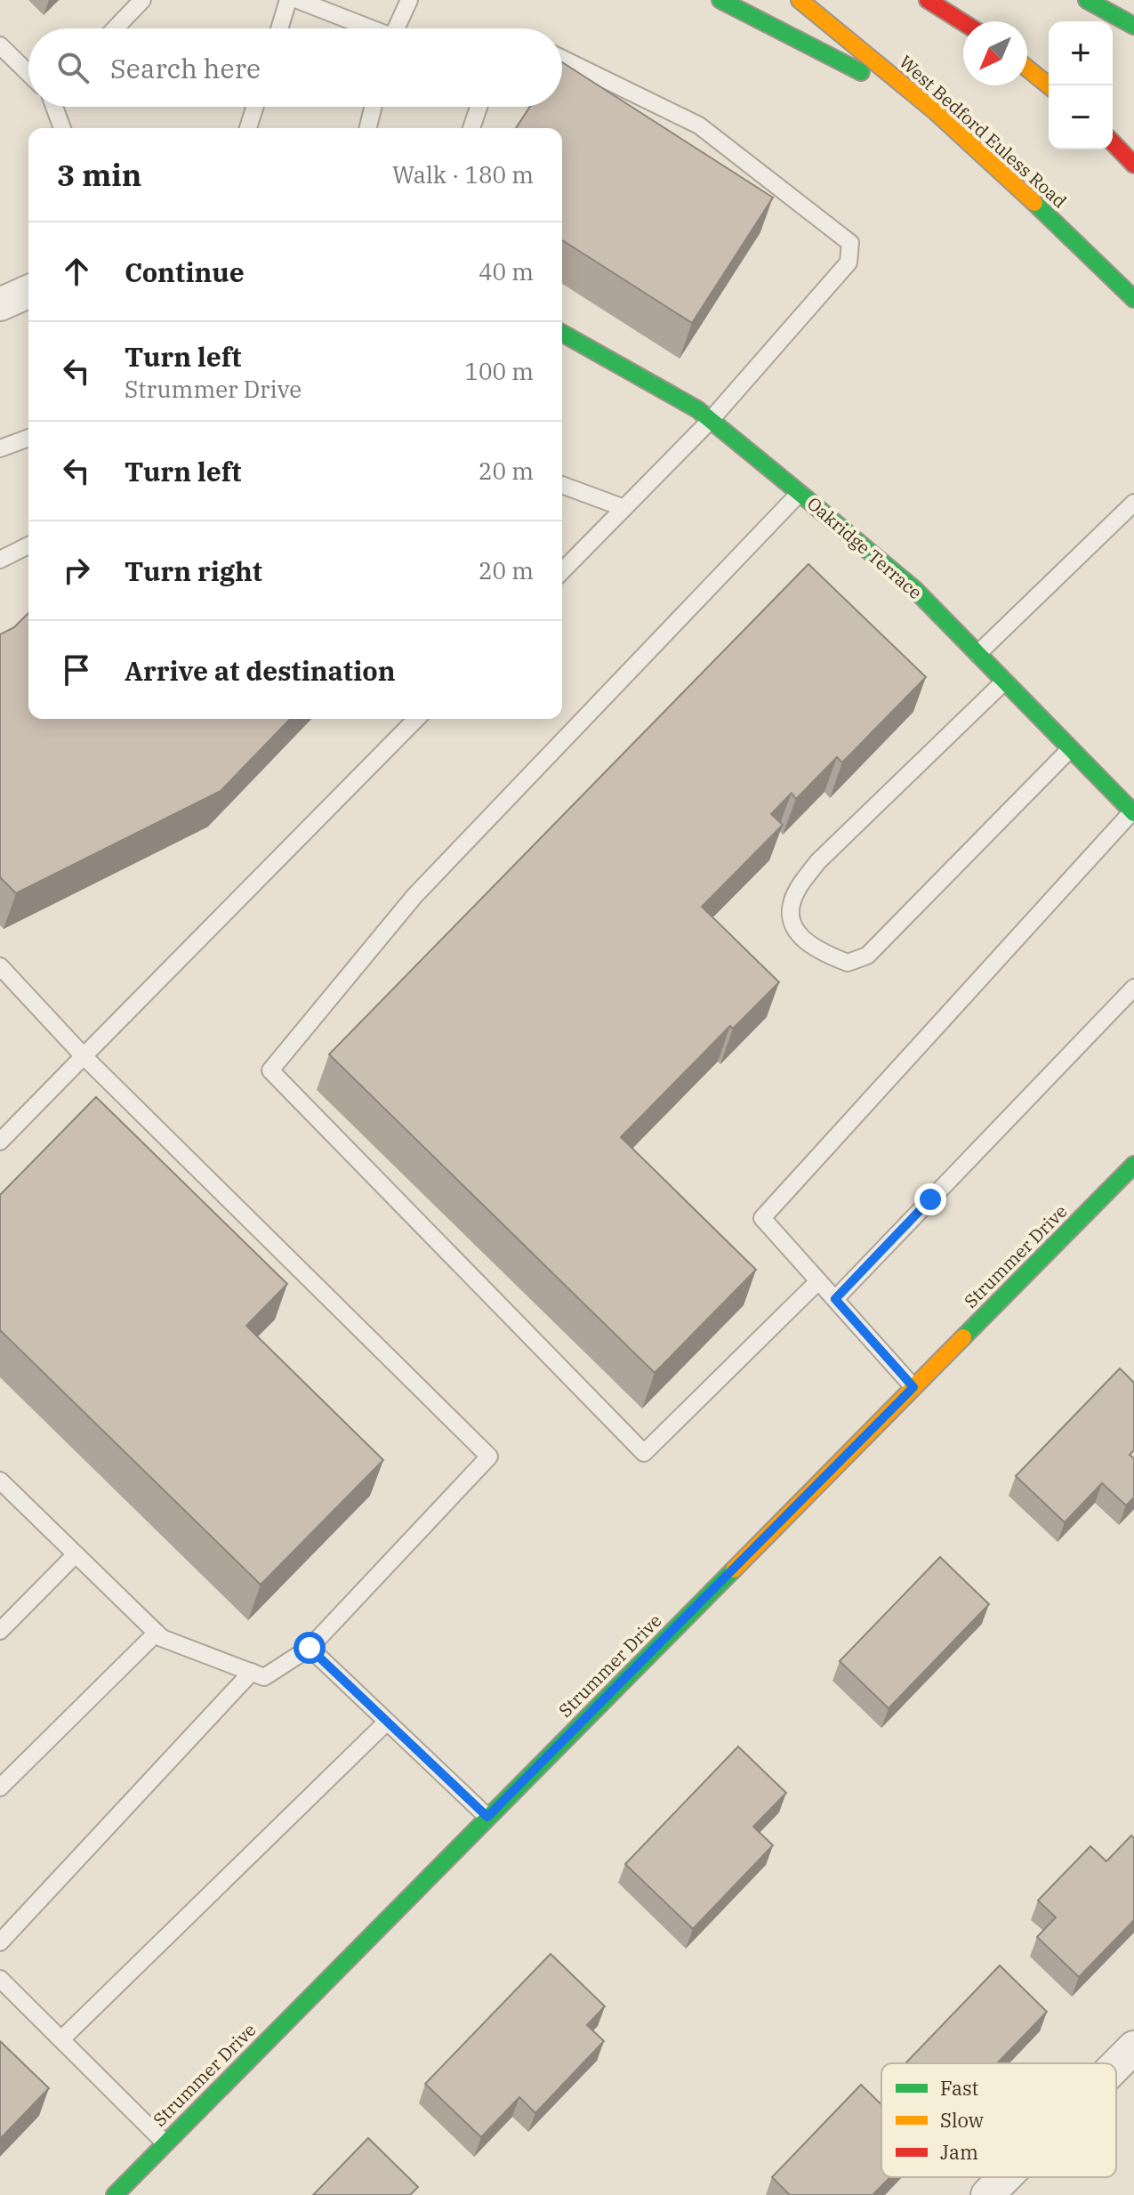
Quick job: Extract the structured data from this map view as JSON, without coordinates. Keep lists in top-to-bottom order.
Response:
{
  "streets": {
    "main road": ["West Bedford Euless Road", "Oakridge Terrace", "Strummer Drive"]
  },
  "legend": ["Fast", "Slow", "Jam"],
  "north": "bottom left",
  "page": {
    "map_buttons": ["+", "−"],
    "search": "Search here",
    "heading": ["3 min", "Walk · 180 m"],
    "list": [
      ["Continue", "40 m"],
      ["Turn left", "Strummer Drive", "100 m"],
      ["Turn left", "20 m"],
      ["Turn right", "20 m"],
      "Arrive at destination"
    ]
  }
}
